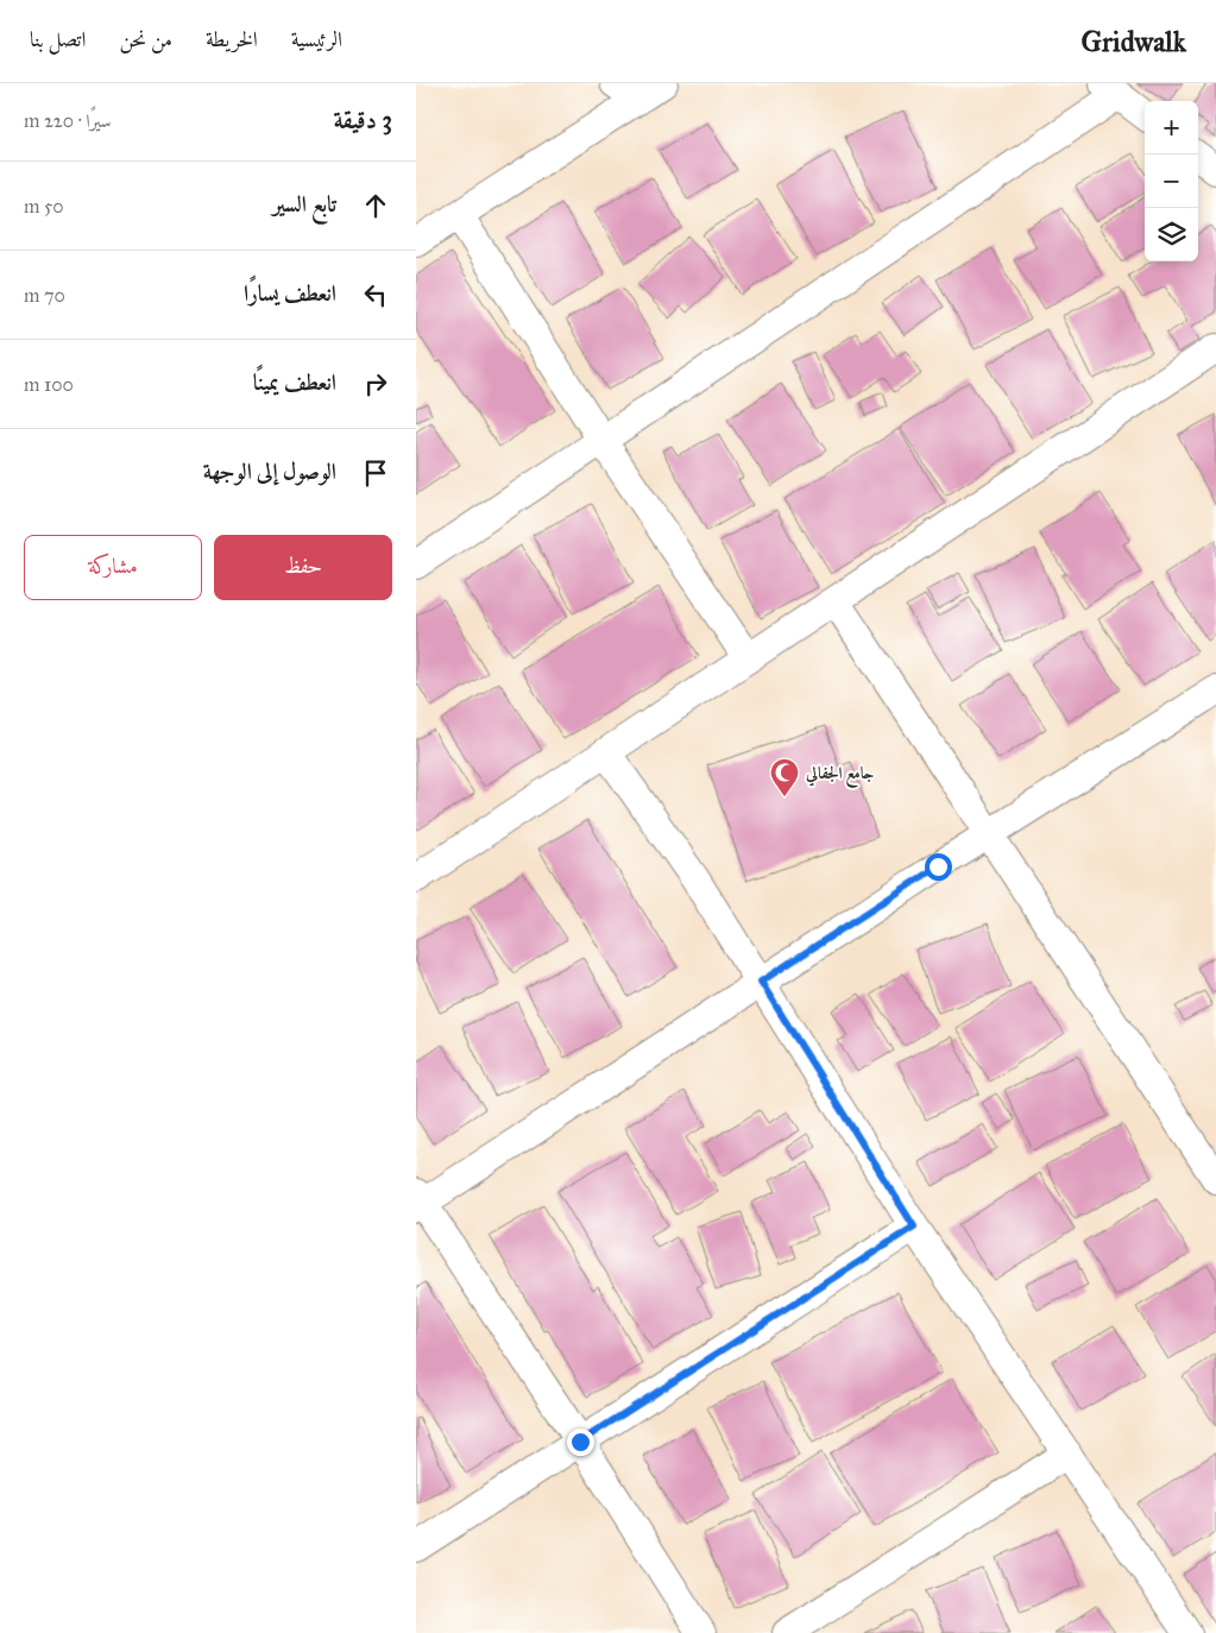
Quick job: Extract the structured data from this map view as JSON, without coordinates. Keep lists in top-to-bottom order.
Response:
{
  "places": {
    "mosque": ["جامع الجفالي"]
  },
  "page": {
    "header": "Gridwalk",
    "nav": [
      "الرئيسية",
      "الخريطة",
      "من نحن",
      "اتصل بنا"
    ],
    "heading": ["3 دقيقة", "سيرًا · 220 m"],
    "map_buttons": ["+", "−"],
    "list": [
      ["تابع السير", "50 m"],
      ["انعطف يسارًا", "70 m"],
      ["انعطف يمينًا", "100 m"],
      "الوصول إلى الوجهة"
    ],
    "buttons": ["حفظ", "مشاركة"]
  }
}
